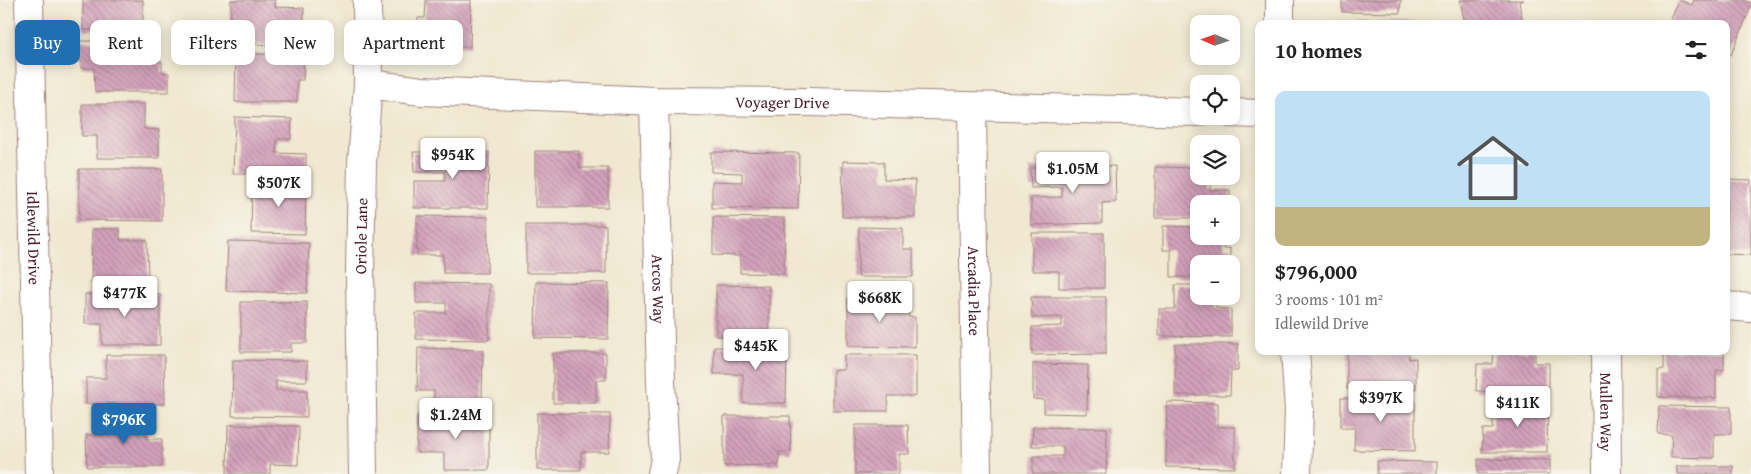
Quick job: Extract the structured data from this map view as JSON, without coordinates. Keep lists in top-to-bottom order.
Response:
{
  "streets": {
    "street": [
      "Voyager Drive",
      "Idlewild Drive",
      "Oriole Lane",
      "Arcos Way",
      "Arcadia Place",
      "Mullen Way"
    ]
  },
  "crossings": [
    ["Voyager Drive", "Oriole Lane"],
    ["Voyager Drive", "Arcos Way"],
    ["Voyager Drive", "Arcadia Place"]
  ],
  "north": "left",
  "page": {
    "map_buttons": ["+", "−"],
    "chip": [
      "Buy",
      "Rent",
      "Filters",
      "New",
      "Apartment"
    ],
    "heading": "10 homes",
    "list": [
      {
        "name": "$796,000",
        "note": "3 rooms · 101 m² · Idlewild Drive"
      }
    ],
    "price": [
      "$954K",
      "$1.05M",
      "$507K",
      "$477K",
      "$668K",
      "$445K",
      "$397K",
      "$411K",
      "$1.24M",
      "$796K"
    ]
  }
}
